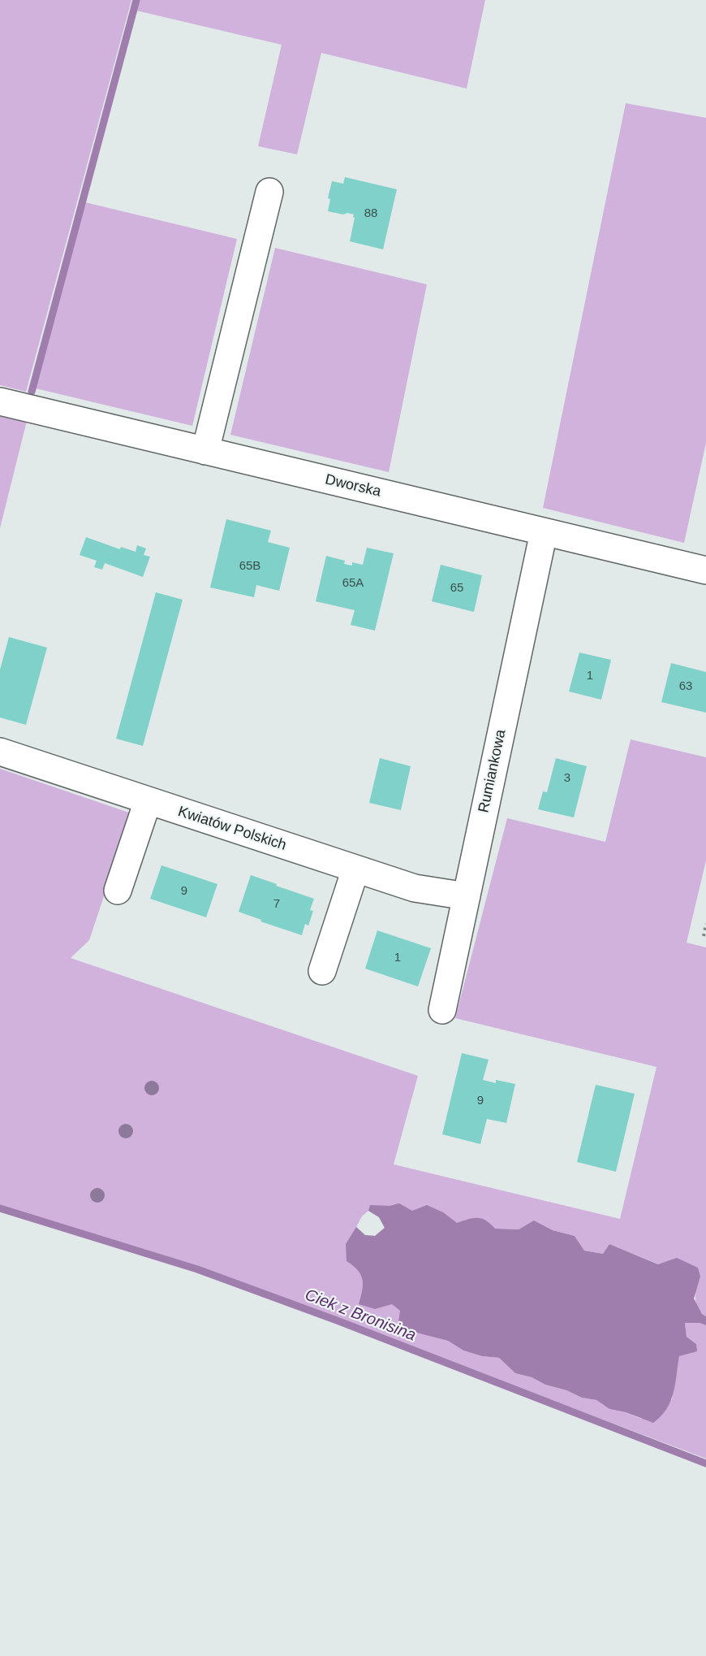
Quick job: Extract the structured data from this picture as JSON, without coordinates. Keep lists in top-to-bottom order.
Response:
{
  "streets": {
    "street": ["Dworska", "Rumiankowa", "Kwiatów Polskich"]
  },
  "crossings": [
    ["Dworska", "Rumiankowa"],
    ["Rumiankowa", "Kwiatów Polskich"]
  ],
  "water": ["Ciek z Bronisina"],
  "house_numbers": [
    "88",
    "65B",
    "65A",
    "65",
    "1",
    "63",
    "3",
    "9",
    "7",
    "1",
    "9"
  ]
}
